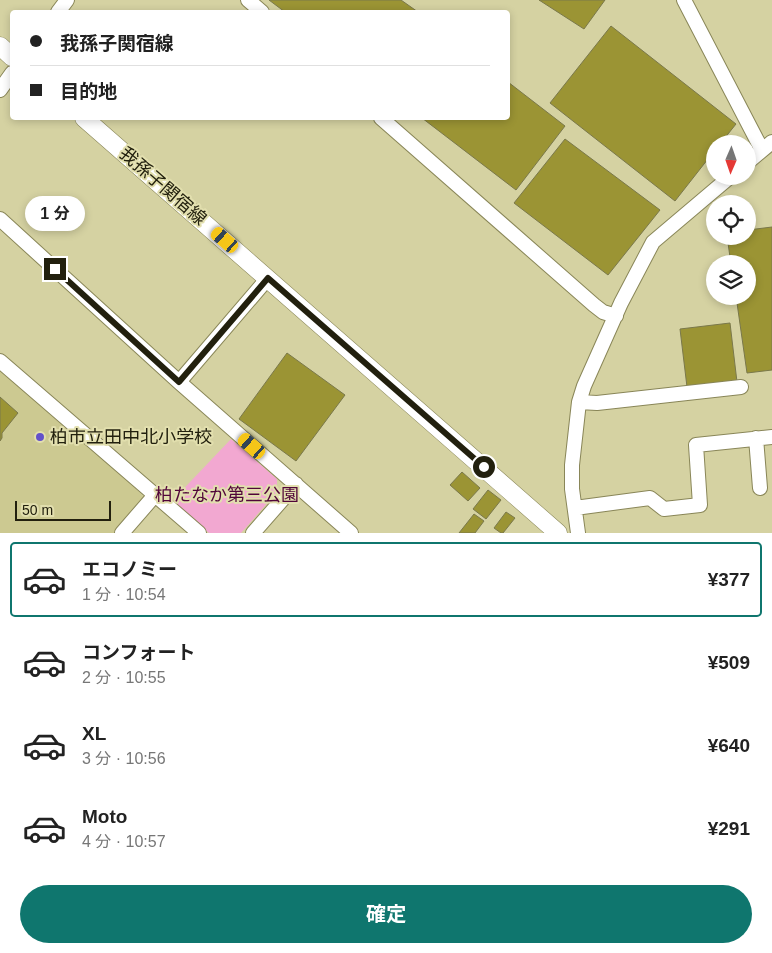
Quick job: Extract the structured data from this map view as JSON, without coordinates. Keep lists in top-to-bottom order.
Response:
{
  "streets": {
    "main road": ["我孫子関宿線"]
  },
  "parks": ["柏たなか第三公園"],
  "places": ["柏市立田中北小学校"],
  "scale_bar": "50 m",
  "north": "bottom",
  "page": {
    "banner": ["我孫子関宿線", "目的地"],
    "bubble": "1 分",
    "scale": "50 m",
    "list": [
      {
        "name": "エコノミー",
        "note": "1 分 · 10:54",
        "value": "¥377"
      },
      {
        "name": "コンフォート",
        "note": "2 分 · 10:55",
        "value": "¥509"
      },
      {
        "name": "XL",
        "note": "3 分 · 10:56",
        "value": "¥640"
      },
      {
        "name": "Moto",
        "note": "4 分 · 10:57",
        "value": "¥291"
      }
    ],
    "buttons": "確定"
  }
}
